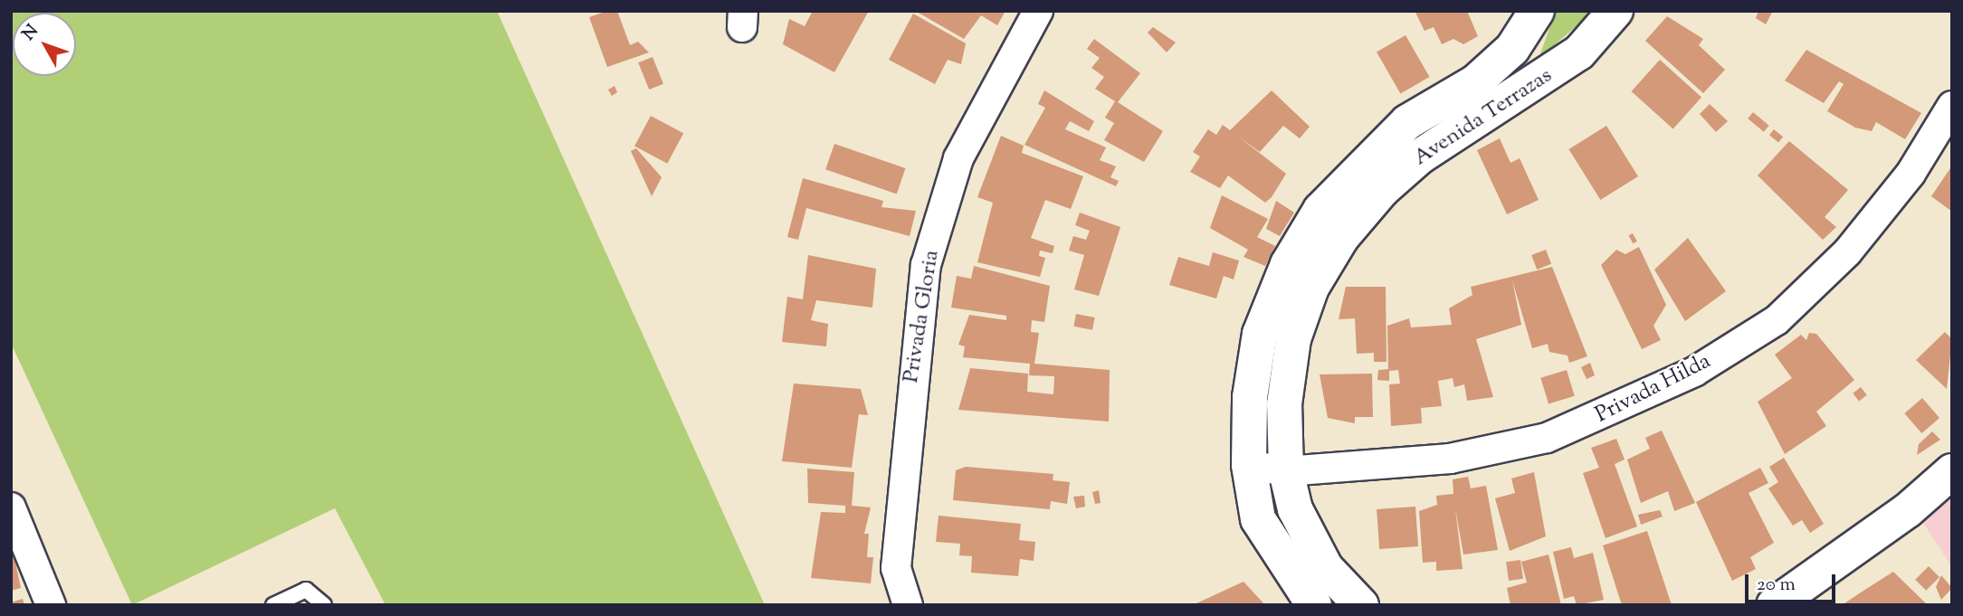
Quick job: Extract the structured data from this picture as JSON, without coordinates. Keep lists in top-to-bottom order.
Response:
{
  "streets": {
    "street": ["Avenida Terrazas", "Privada Gloria", "Privada Hilda"]
  },
  "crossings": [
    ["Avenida Terrazas", "Privada Hilda"]
  ],
  "scale_bar": "20 m",
  "north": "top left"
}
